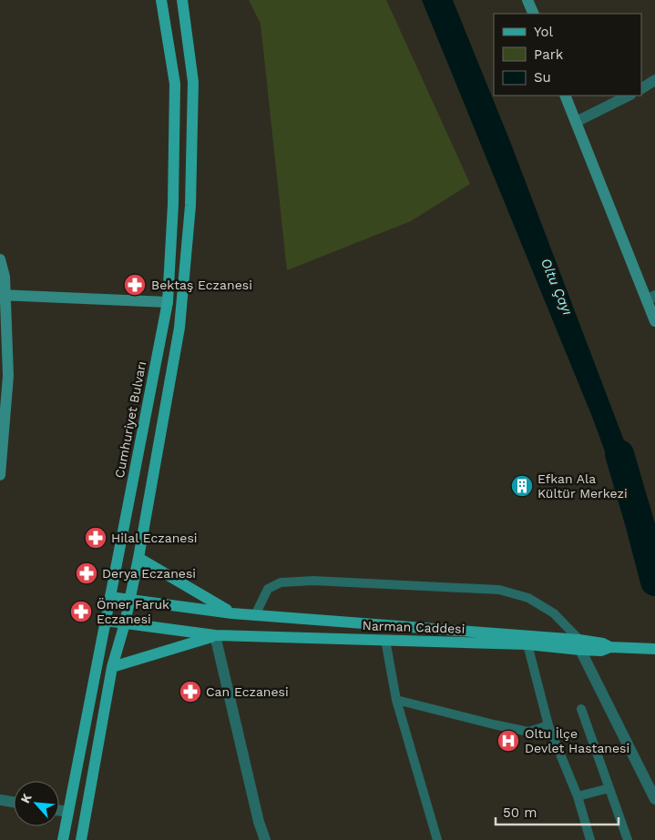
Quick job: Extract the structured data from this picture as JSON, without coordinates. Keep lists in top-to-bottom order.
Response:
{
  "streets": {
    "main road": ["Cumhuriyet Bulvarı", "Narman Caddesi"]
  },
  "crossings": [
    ["Cumhuriyet Bulvarı", "Narman Caddesi"]
  ],
  "water": ["Oltu Çayı"],
  "places": {
    "pharmacy": [
      "Bektaş Eczanesi",
      "Hilal Eczanesi",
      "Derya Eczanesi",
      "Ömer Faruk Eczanesi",
      "Can Eczanesi"
    ],
    "building": ["Efkan Ala Kültür Merkezi"],
    "hospital": ["Oltu İlçe Devlet Hastanesi"]
  },
  "legend": ["Yol", "Park", "Su"],
  "scale_bar": "50 m",
  "north": "top left"
}
